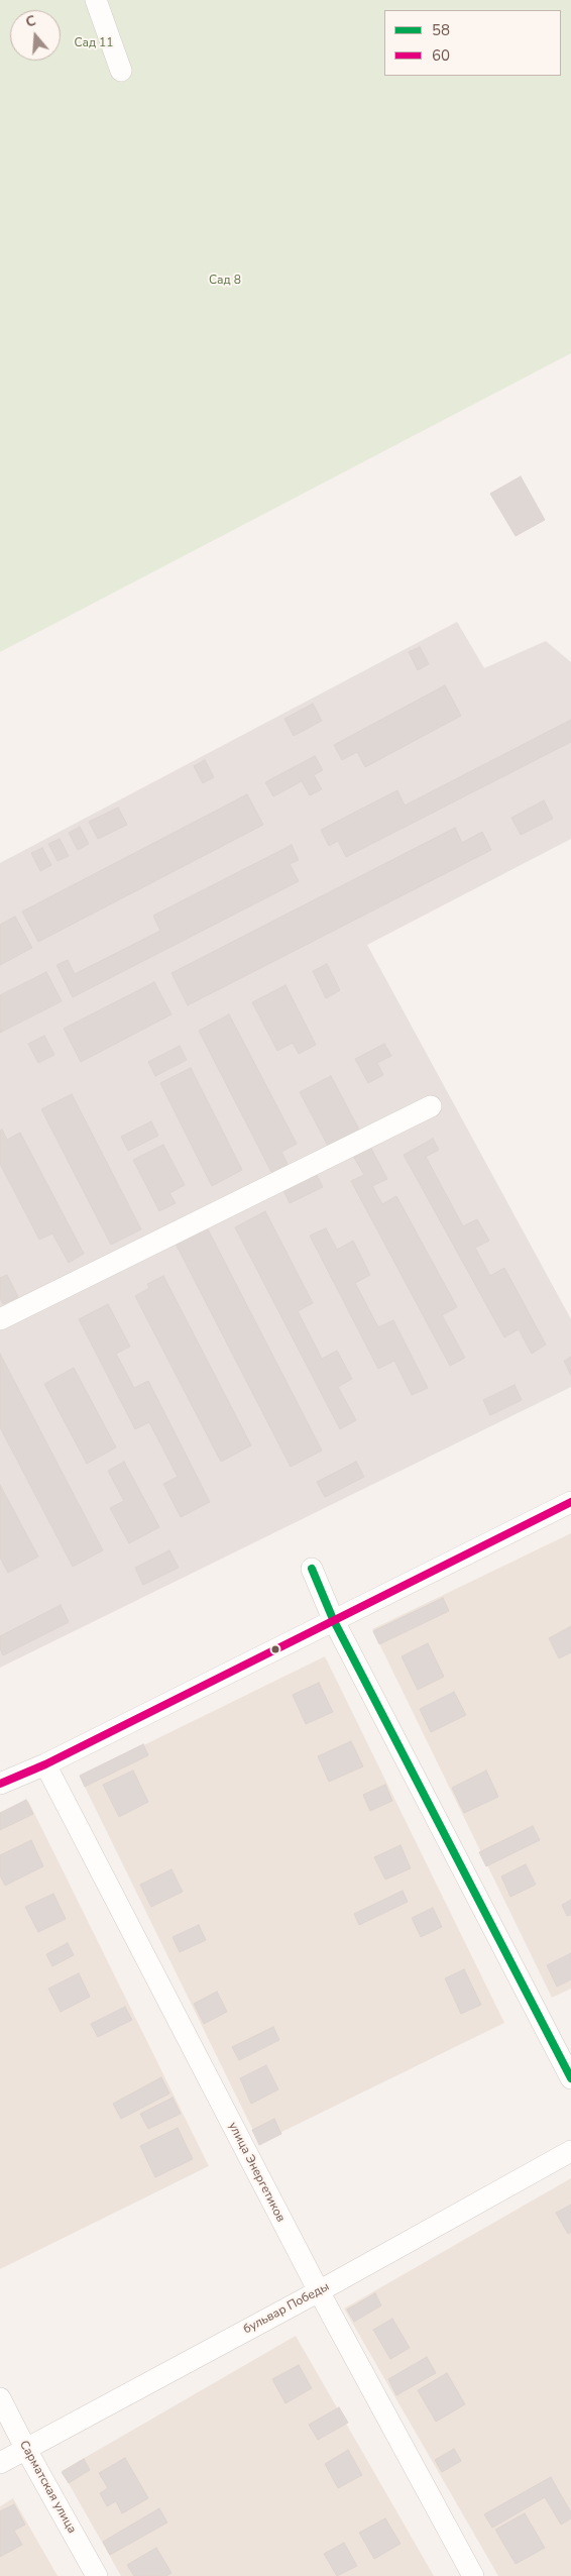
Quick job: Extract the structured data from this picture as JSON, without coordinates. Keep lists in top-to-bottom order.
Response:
{
  "streets": {
    "street": ["улица Энергетиков", "бульвар Победы", "Сарматская улица"]
  },
  "crossings": [
    ["улица Энергетиков", "бульвар Победы"],
    ["бульвар Победы", "Сарматская улица"]
  ],
  "parks": ["Сад 11", "Сад 8"],
  "lines": ["transit line 60", "transit line 58"],
  "legend": ["58", "60"],
  "north": "top"
}
